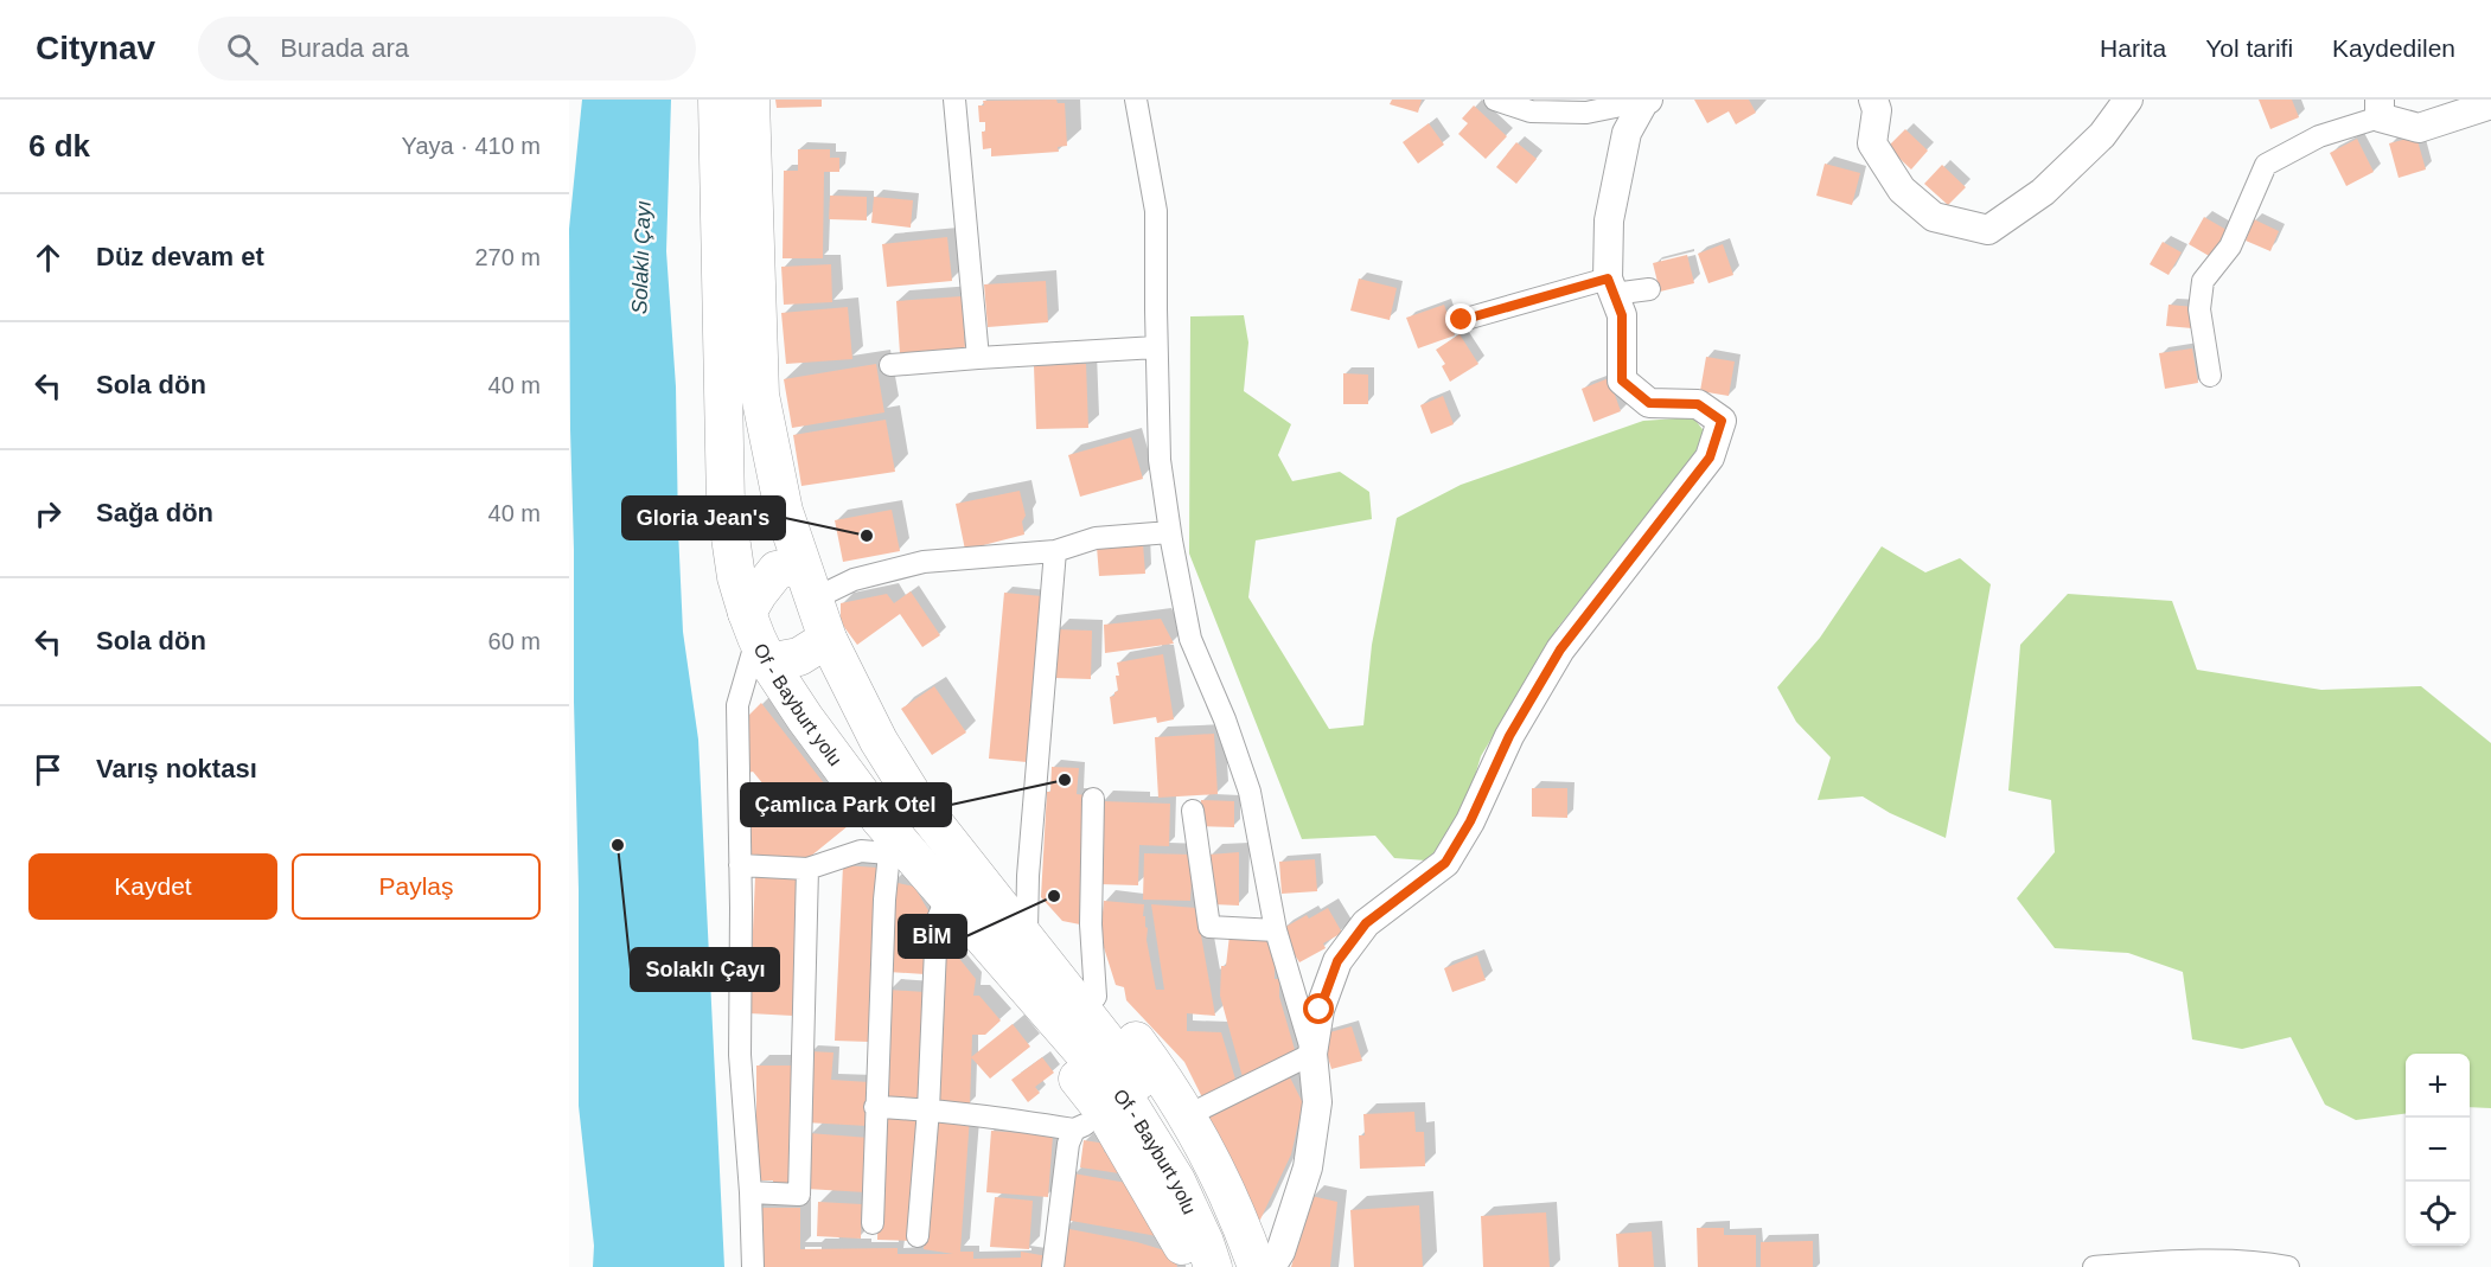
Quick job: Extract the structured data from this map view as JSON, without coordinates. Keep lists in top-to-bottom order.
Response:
{
  "streets": {
    "highway": ["Of - Bayburt yolu"]
  },
  "water": ["Solaklı Çayı"],
  "places": [
    "Gloria Jean's",
    "Çamlıca Park Otel",
    "Solaklı Çayı",
    "BİM"
  ],
  "page": {
    "header": "Citynav",
    "search": "Burada ara",
    "nav": ["Harita", "Yol tarifi", "Kaydedilen"],
    "heading": ["6 dk", "Yaya · 410 m"],
    "list": [
      ["Düz devam et", "270 m"],
      ["Sola dön", "40 m"],
      ["Sağa dön", "40 m"],
      ["Sola dön", "60 m"],
      "Varış noktası"
    ],
    "buttons": ["Kaydet", "Paylaş"],
    "map_buttons": ["+", "−"]
  }
}
